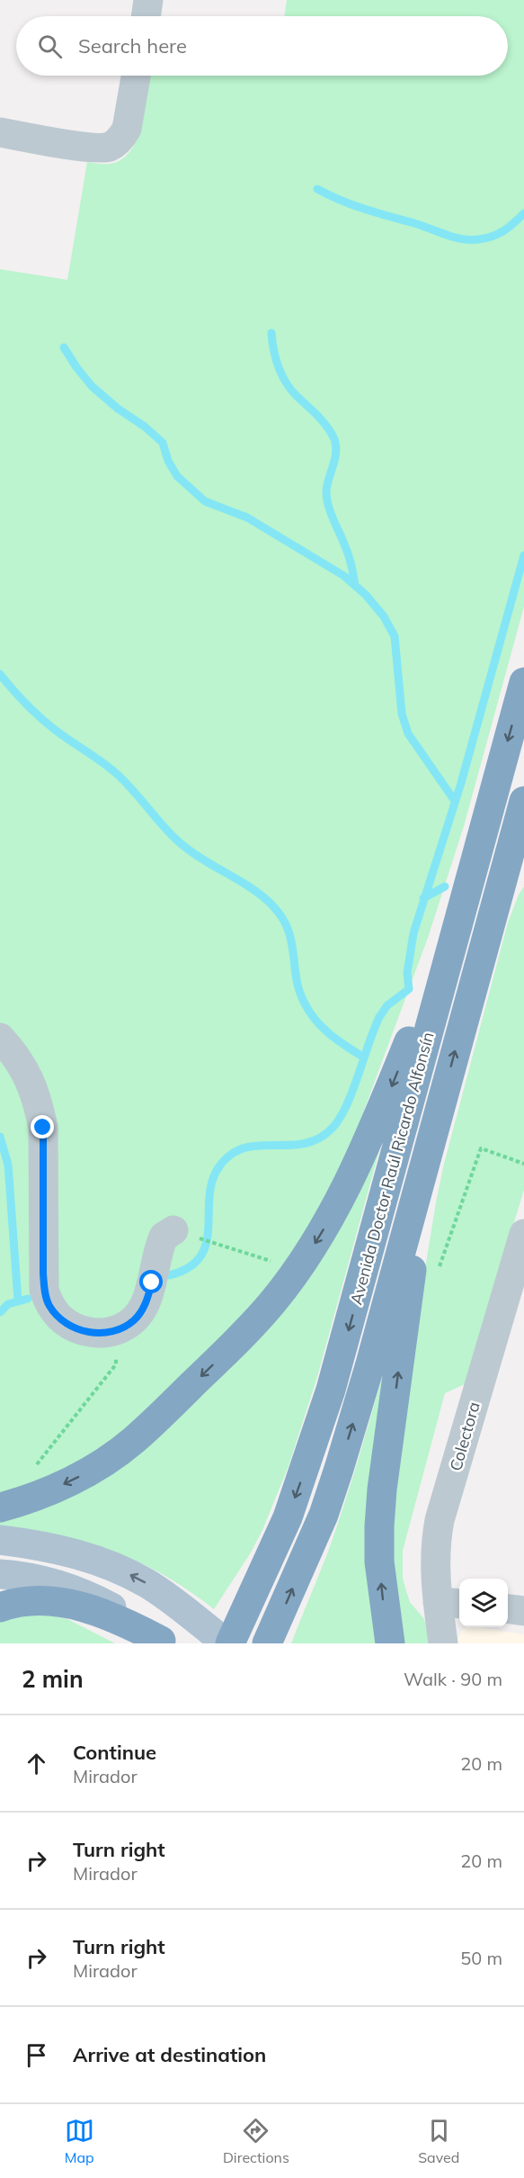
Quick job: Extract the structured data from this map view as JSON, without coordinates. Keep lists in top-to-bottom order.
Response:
{
  "streets": {
    "highway": ["Avenida Doctor Raúl Ricardo Alfonsín"],
    "street": ["Colectora"]
  },
  "page": {
    "search": "Search here",
    "heading": ["2 min", "Walk · 90 m"],
    "list": [
      ["Continue", "Mirador", "20 m"],
      ["Turn right", "Mirador", "20 m"],
      ["Turn right", "Mirador", "50 m"],
      "Arrive at destination"
    ],
    "nav": ["Map", "Directions", "Saved"]
  }
}
